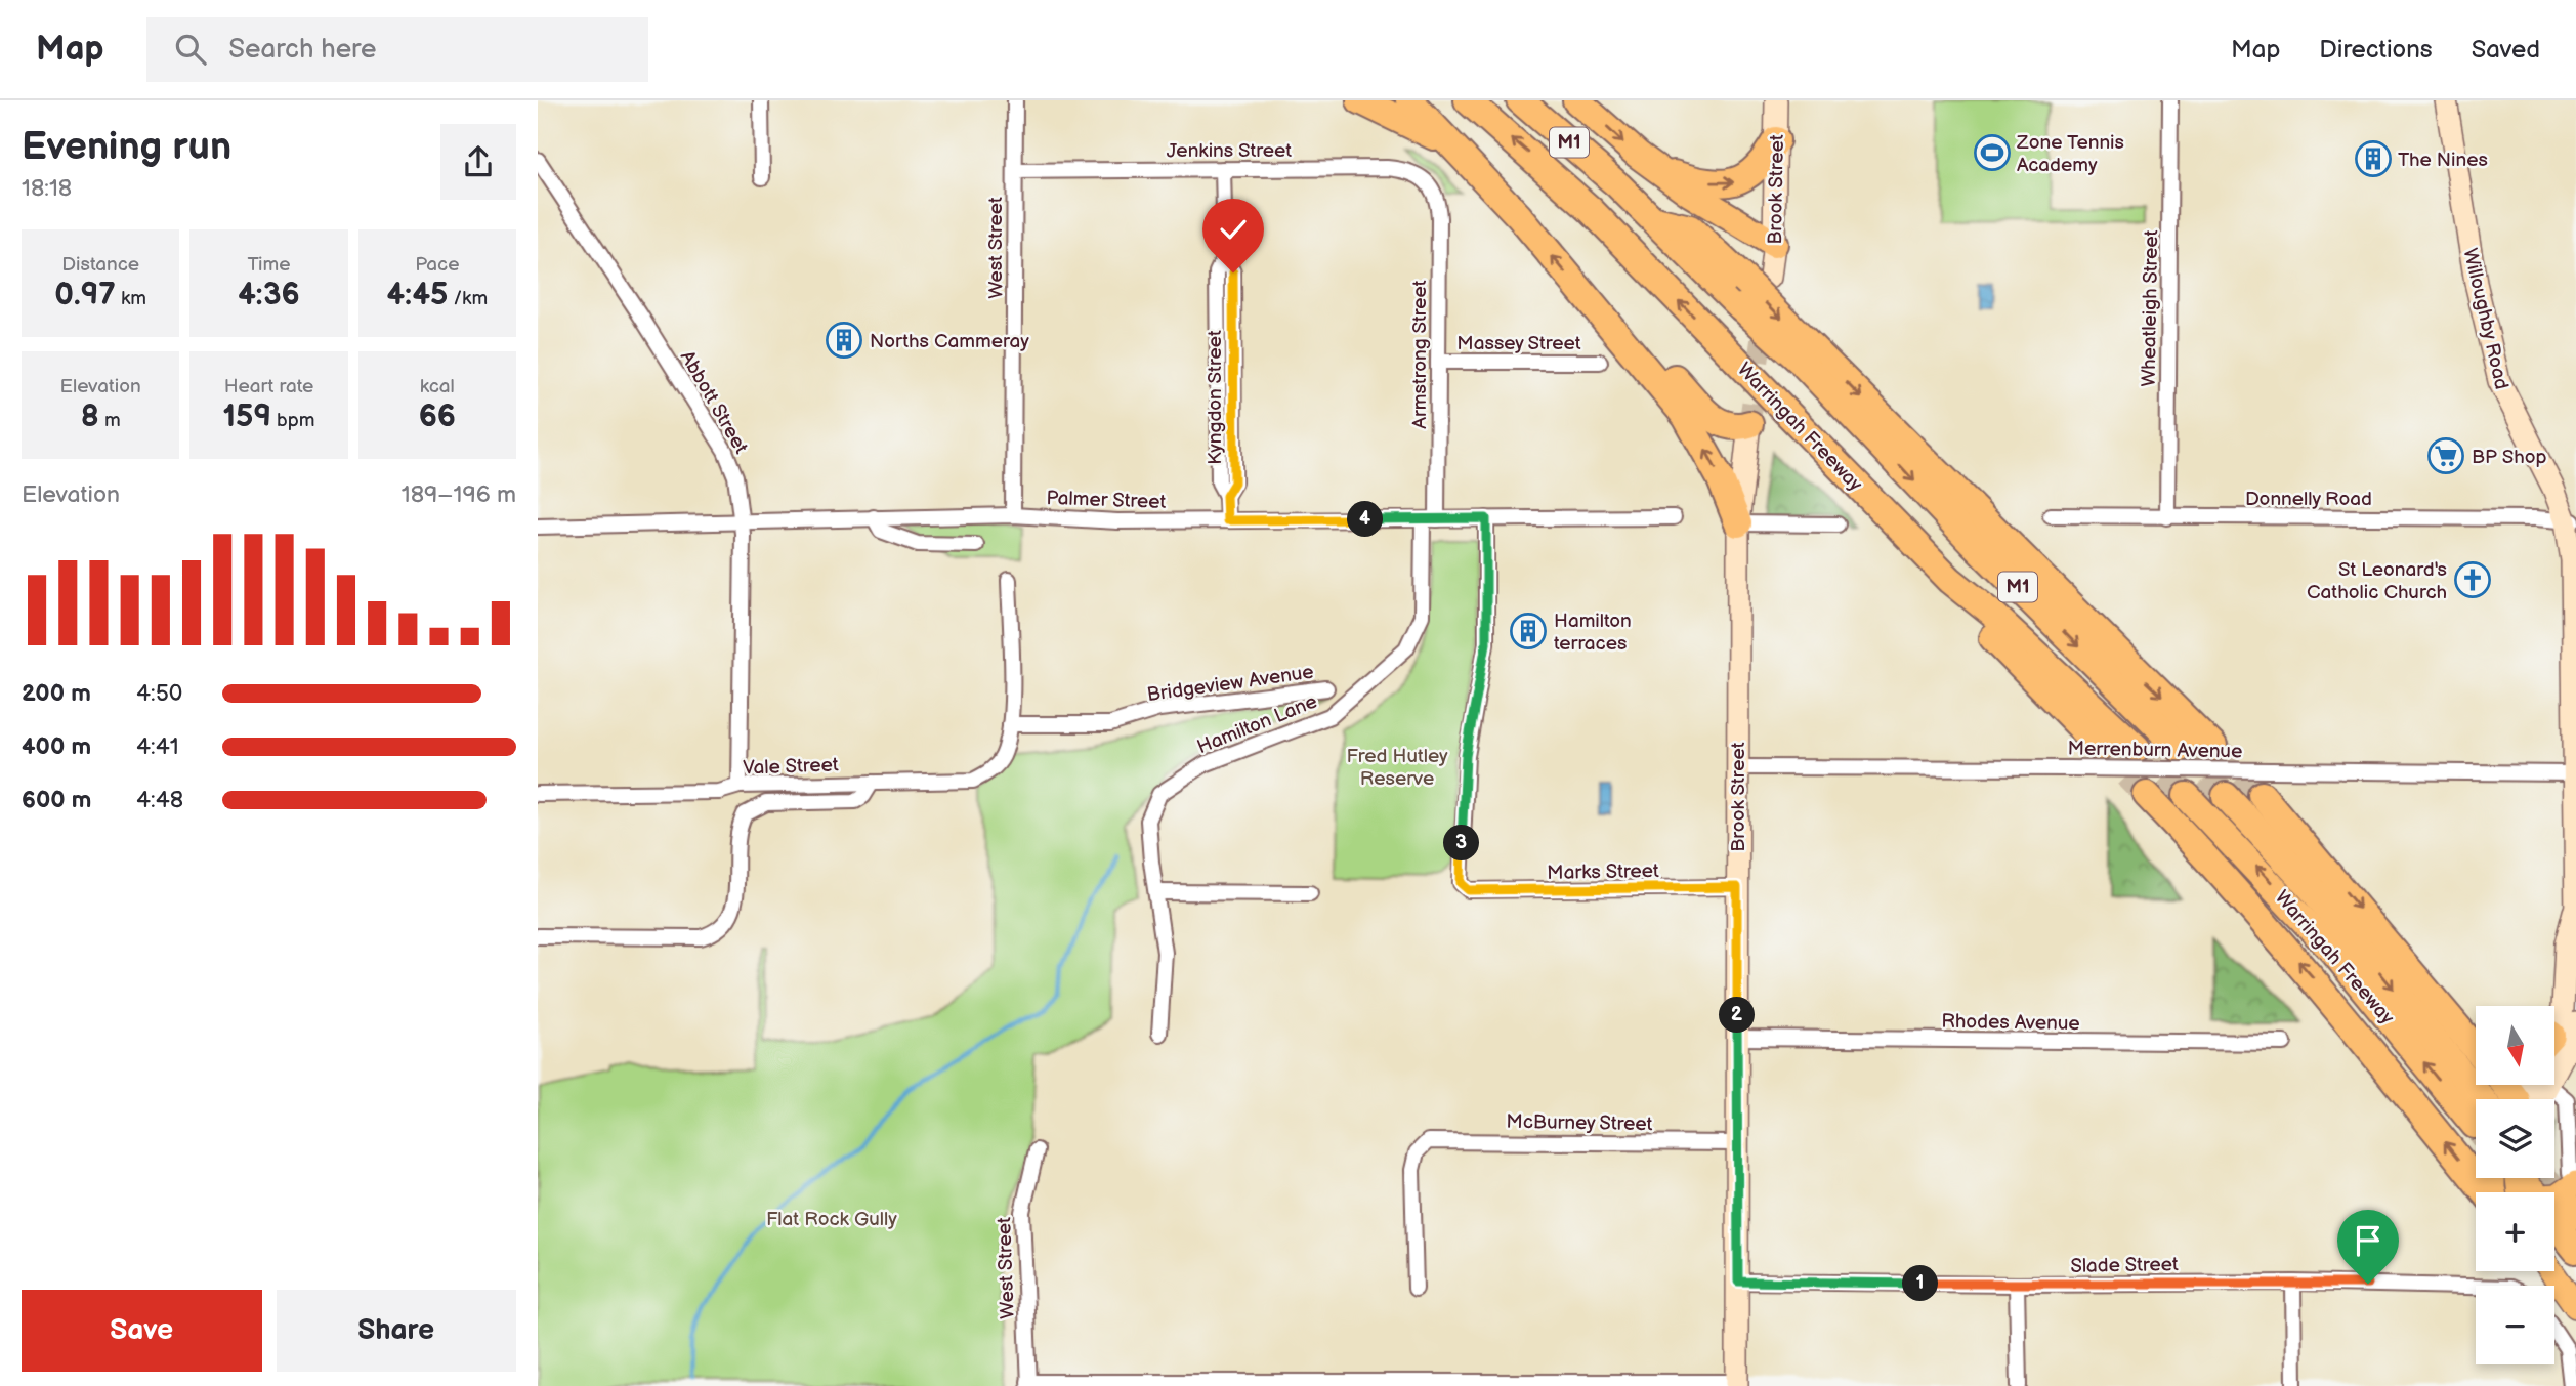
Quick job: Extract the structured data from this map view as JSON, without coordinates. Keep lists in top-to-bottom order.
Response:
{
  "streets": {
    "highway": ["M1", "Warringah Freeway"],
    "main road": ["Brook Street", "Willoughby Road"],
    "street": [
      "Jenkins Street",
      "West Street",
      "Wheatleigh Street",
      "Massey Street",
      "Armstrong Street",
      "Kyngdon Street",
      "Abbott Street",
      "Donnelly Road",
      "Palmer Street",
      "Bridgeview Avenue",
      "Hamilton Lane",
      "Merrenburn Avenue",
      "Vale Street",
      "Marks Street",
      "Rhodes Avenue",
      "McBurney Street",
      "Slade Street"
    ]
  },
  "crossings": [
    ["Jenkins Street", "West Street"],
    ["Jenkins Street", "Armstrong Street"],
    ["Jenkins Street", "Kyngdon Street"],
    ["Brook Street", "Merrenburn Avenue"],
    ["Brook Street", "Marks Street"],
    ["Brook Street", "Rhodes Avenue"],
    ["Brook Street", "McBurney Street"],
    ["Brook Street", "Slade Street"],
    ["West Street", "Palmer Street"],
    ["Wheatleigh Street", "Donnelly Road"],
    ["Willoughby Road", "Donnelly Road"],
    ["Willoughby Road", "Merrenburn Avenue"],
    ["Massey Street", "Armstrong Street"],
    ["Armstrong Street", "Palmer Street"],
    ["Armstrong Street", "Hamilton Lane"],
    ["Kyngdon Street", "Palmer Street"],
    ["Abbott Street", "Palmer Street"],
    ["Abbott Street", "Vale Street"],
    ["Palmer Street", "Hamilton Lane"],
    ["Palmer Street", "Marks Street"],
    ["Bridgeview Avenue", "Vale Street"]
  ],
  "parks": ["Fred Hutley Reserve", "Flat Rock Gully"],
  "places": {
    "sports": ["Zone Tennis Academy"],
    "building": ["The Nines", "Norths Cammeray", "Hamilton terraces"],
    "supermarket": ["BP Shop"],
    "church": ["St Leonard's Catholic Church"]
  },
  "north": "bottom",
  "page": {
    "header": "Map",
    "search": "Search here",
    "nav": ["Map", "Directions", "Saved"],
    "heading": ["Evening run", "18:18"],
    "stats": [
      ["Distance", "0.97 km"],
      ["Time", "4:36"],
      ["Pace", "4:45 /km"],
      ["Elevation", "8 m"],
      ["Heart rate", "159 bpm"],
      ["kcal", "66"]
    ],
    "chart": ["Elevation", "189–196 m"],
    "pins": [
      "4",
      "3",
      "2",
      "1"
    ],
    "list": [
      {
        "name": "200 m",
        "note": "4:50"
      },
      {
        "name": "400 m",
        "note": "4:41"
      },
      {
        "name": "600 m",
        "note": "4:48"
      }
    ],
    "map_buttons": ["+", "−"],
    "buttons": ["Save", "Share"]
  }
}
